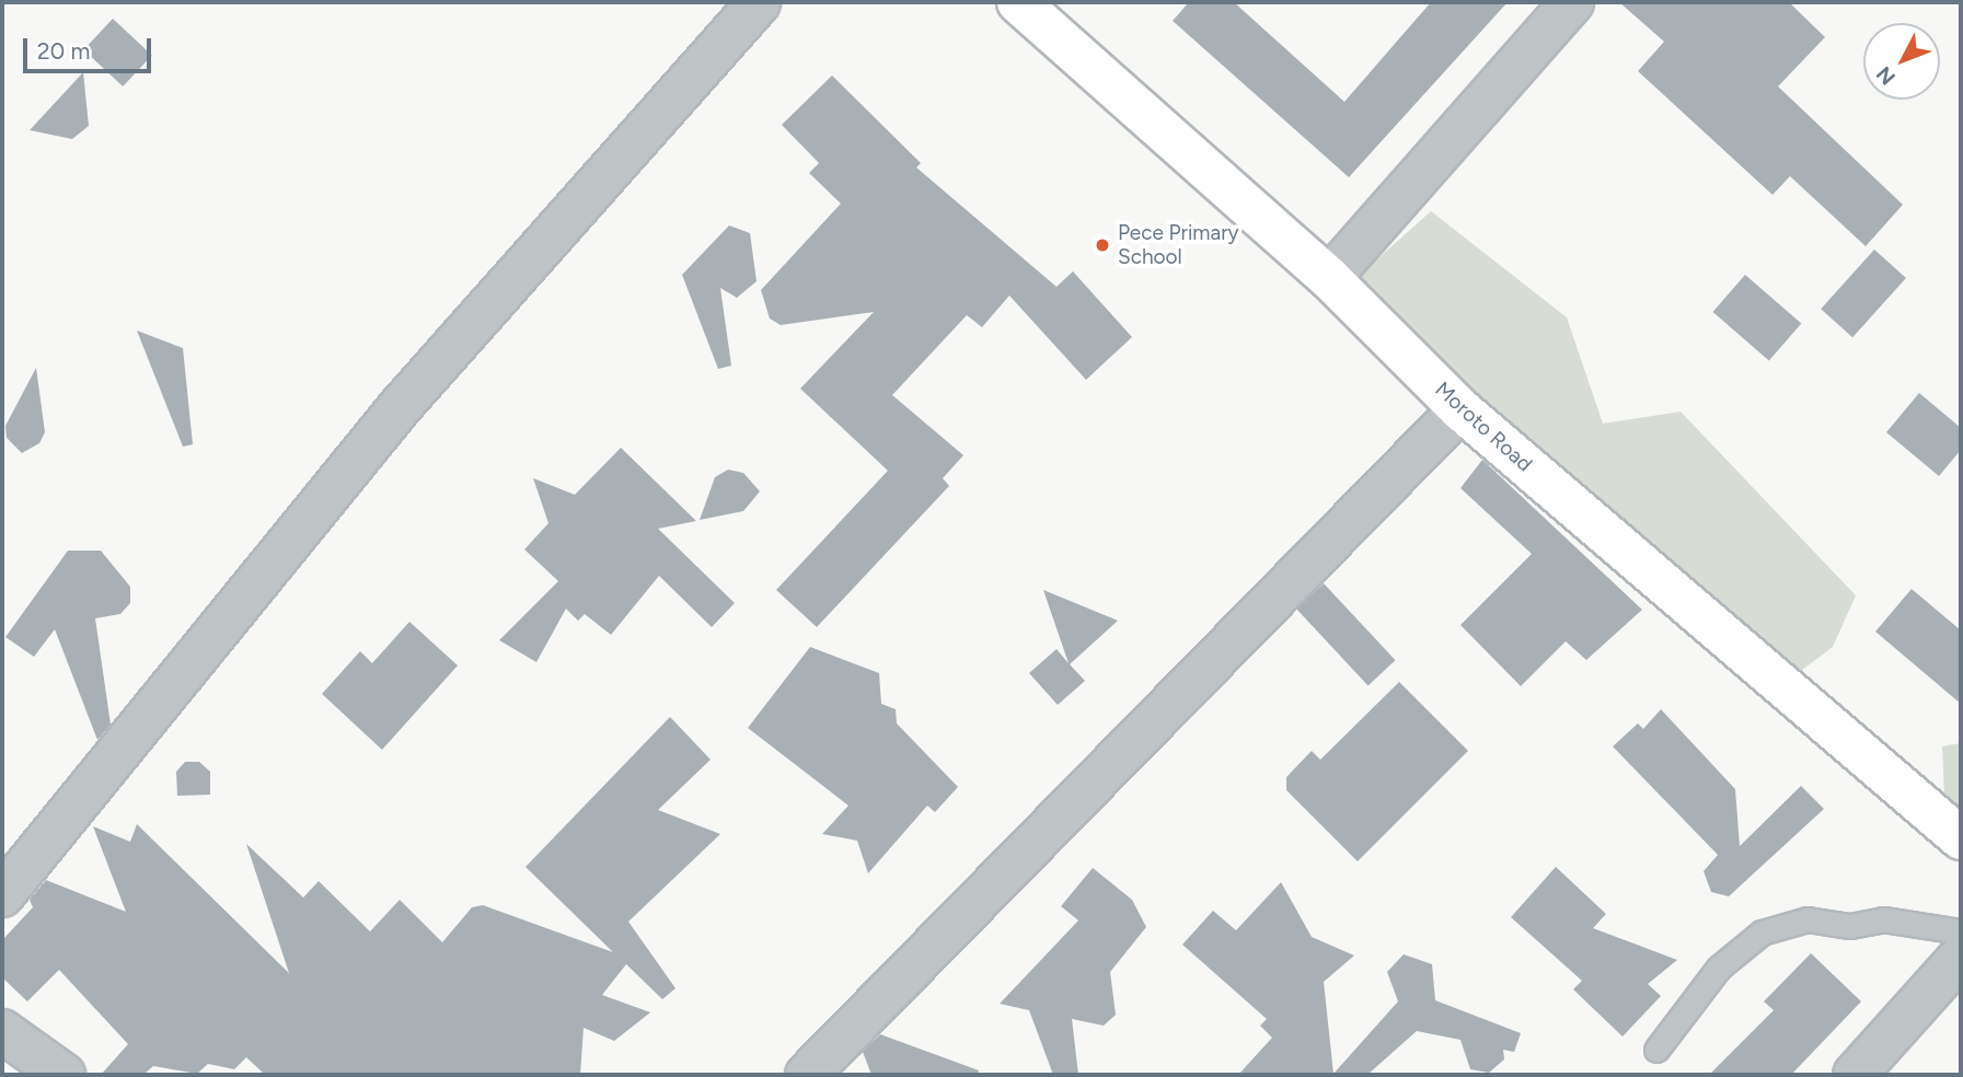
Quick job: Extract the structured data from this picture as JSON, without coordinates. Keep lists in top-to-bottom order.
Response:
{
  "streets": {
    "main road": ["Moroto Road"]
  },
  "places": ["Pece Primary School"],
  "scale_bar": "20 m",
  "north": "bottom left"
}
